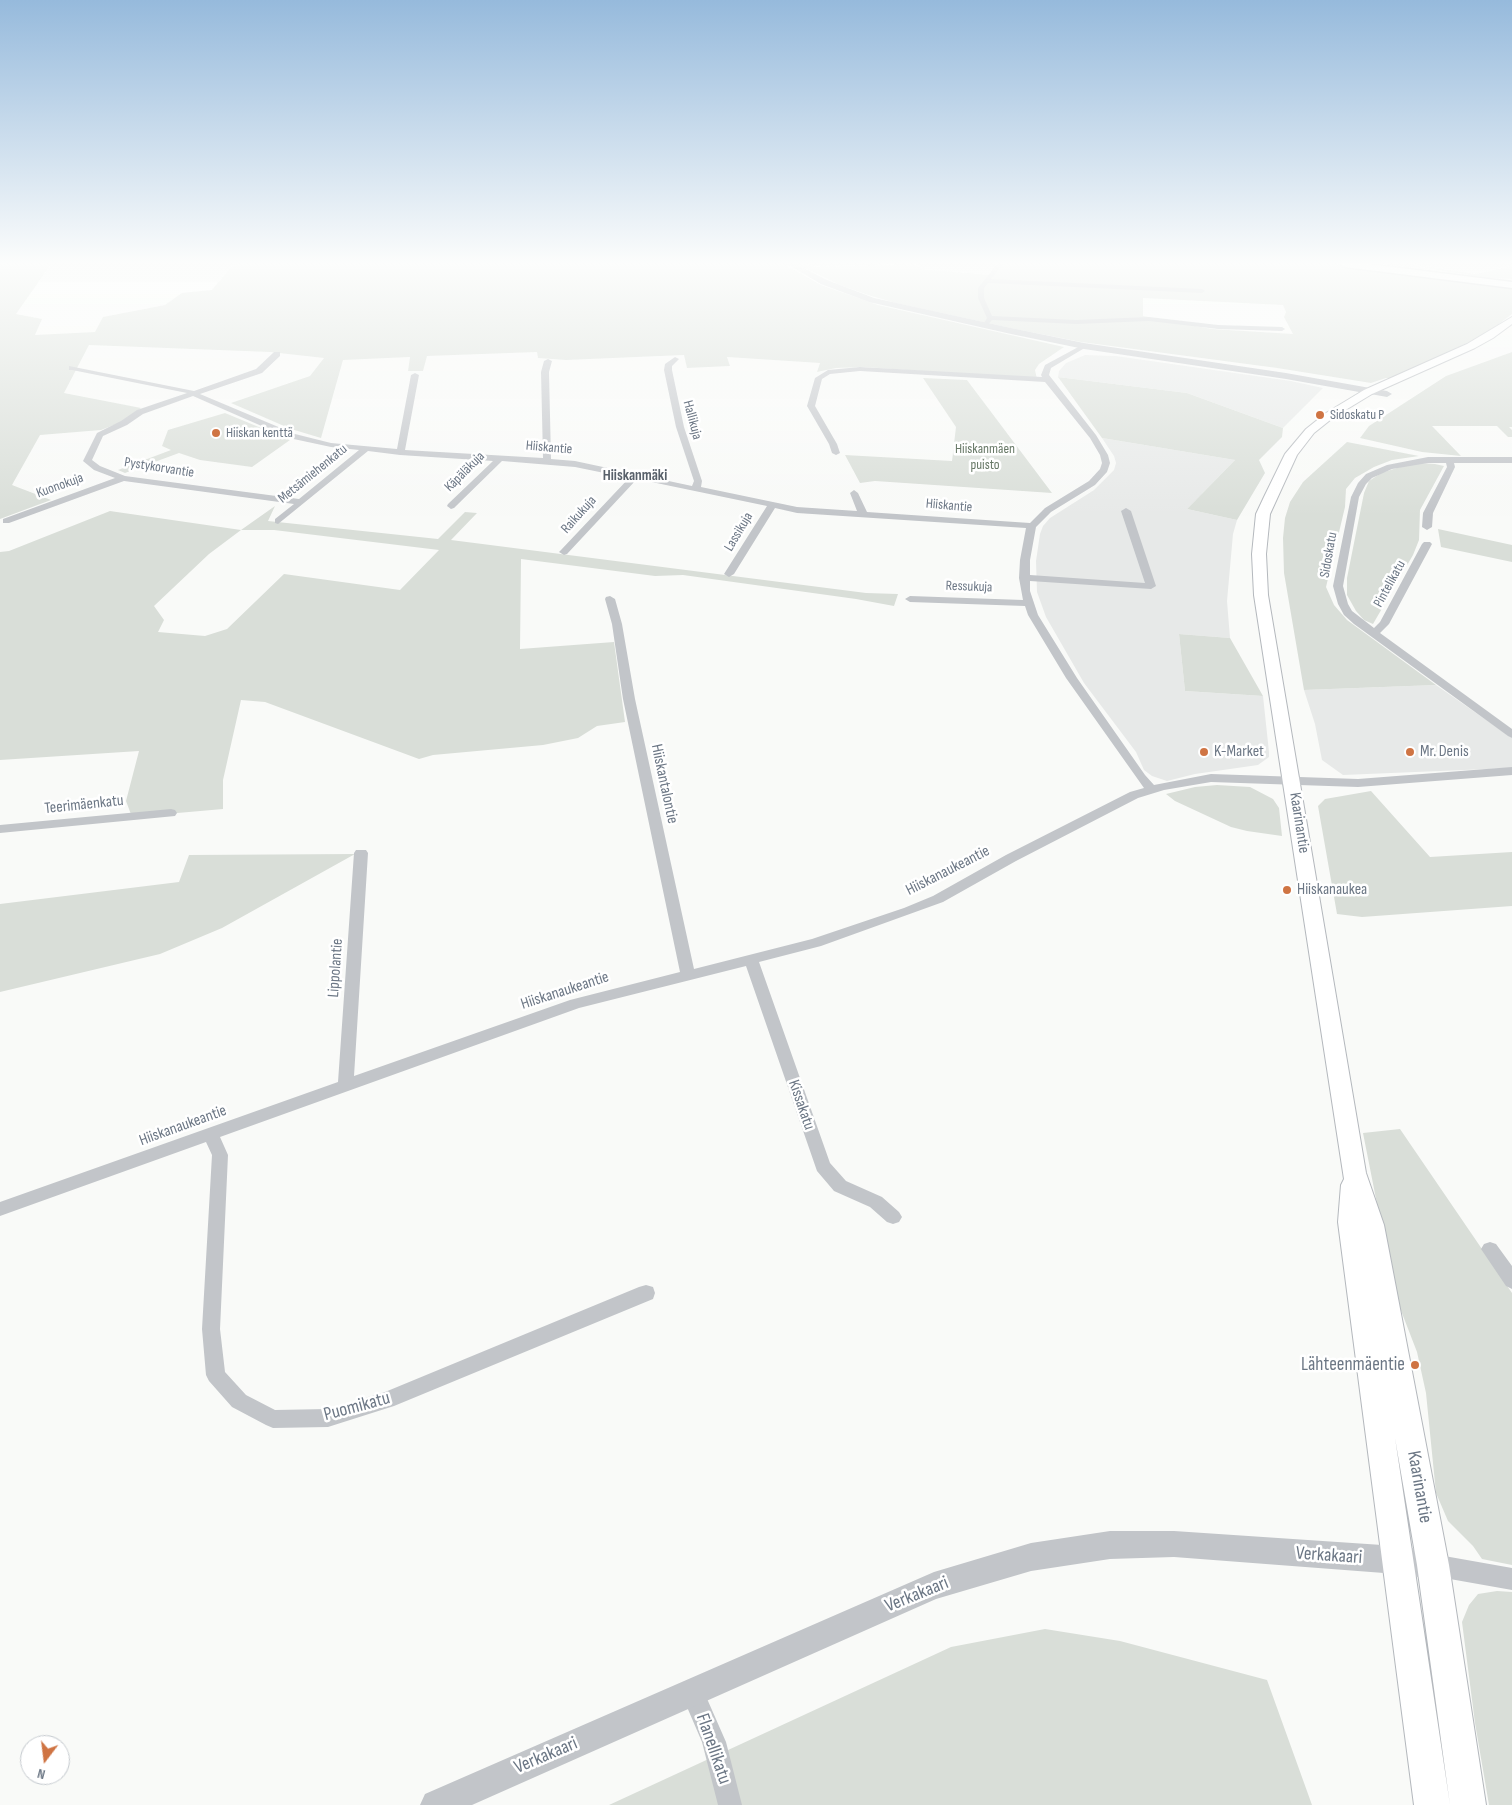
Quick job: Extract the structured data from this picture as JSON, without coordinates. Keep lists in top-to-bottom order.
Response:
{
  "streets": {
    "main road": ["Kaarinantie"],
    "street": [
      "Hallikuja",
      "Hiiskantie",
      "Pystykorvantie",
      "Käpäläkuja",
      "Metsämiehenkatu",
      "Kuonokuja",
      "Raikukuja",
      "Lassikuja",
      "Sidoskatu",
      "Pintelikatu",
      "Ressukuja",
      "Hiiskantalontie",
      "Teerimäenkatu",
      "Hiiskanaukeantie",
      "Lippolantie",
      "Kissakatu",
      "Puomikatu",
      "Verkakaari",
      "Flanellikatu"
    ]
  },
  "crossings": [
    ["Hallikuja", "Hiiskantie"],
    ["Hiiskantie", "Pystykorvantie"],
    ["Hiiskantie", "Käpäläkuja"],
    ["Hiiskantie", "Metsämiehenkatu"],
    ["Hiiskantie", "Raikukuja"],
    ["Hiiskantie", "Lassikuja"],
    ["Hiiskantie", "Hiiskanaukeantie"],
    ["Pystykorvantie", "Metsämiehenkatu"],
    ["Pystykorvantie", "Kuonokuja"],
    ["Sidoskatu", "Pintelikatu"],
    ["Ressukuja", "Hiiskanaukeantie"],
    ["Hiiskantalontie", "Hiiskanaukeantie"],
    ["Kaarinantie", "Hiiskanaukeantie"],
    ["Kaarinantie", "Verkakaari"],
    ["Hiiskanaukeantie", "Lippolantie"],
    ["Hiiskanaukeantie", "Kissakatu"],
    ["Hiiskanaukeantie", "Puomikatu"],
    ["Verkakaari", "Flanellikatu"]
  ],
  "districts": ["Hiiskanmäki"],
  "parks": ["Hiiskanmäen puisto"],
  "places": [
    "Sidoskatu P",
    "Hiiskan kenttä",
    "K-Market",
    "Mr. Denis",
    "Hiiskanaukea",
    "Lähteenmäentie"
  ],
  "north": "bottom"
}
